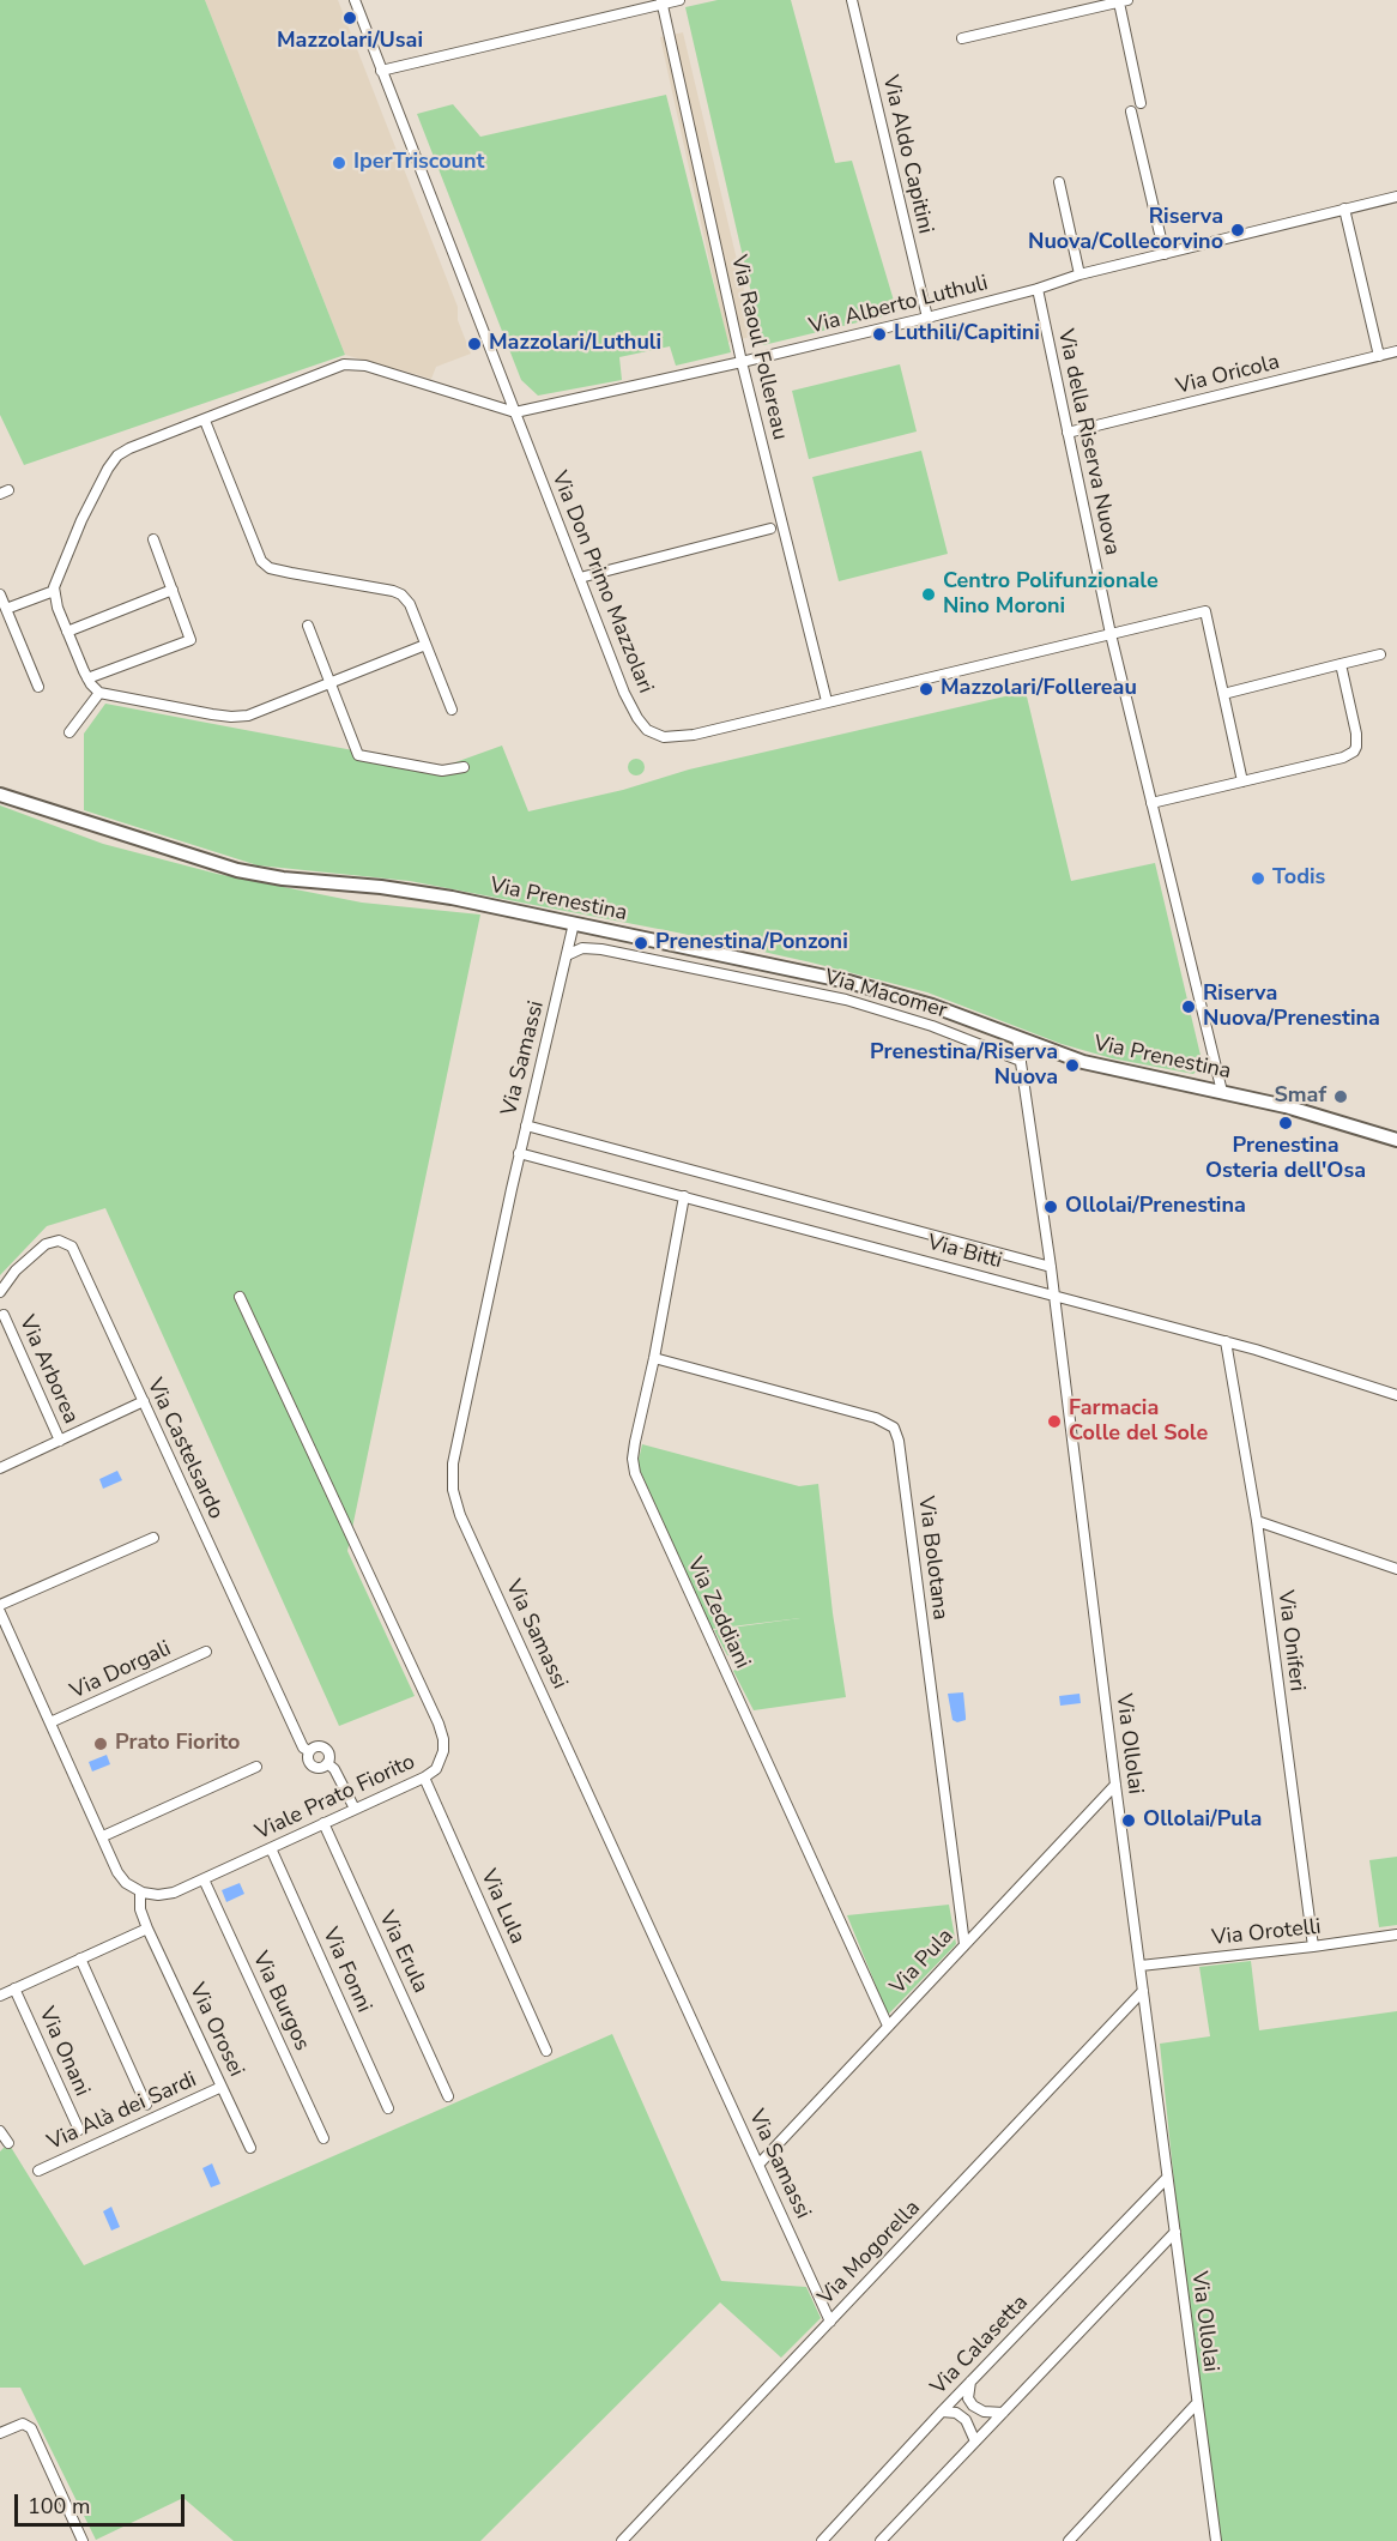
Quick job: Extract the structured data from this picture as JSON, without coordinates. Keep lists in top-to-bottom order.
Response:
{
  "streets": {
    "main road": ["Via Prenestina"],
    "street": [
      "Via Aldo Capitini",
      "Via Alberto Luthuli",
      "Via Raoul Follereau",
      "Via Oricola",
      "Via della Riserva Nuova",
      "Via Don Primo Mazzolari",
      "Via Macomer",
      "Via Samassi",
      "Via Bitti",
      "Via Arborea",
      "Via Castelsardo",
      "Via Bolotana",
      "Via Zeddiani",
      "Via Oniferi",
      "Via Dorgali",
      "Via Ollolai",
      "Viale Prato Fiorito",
      "Via Lula",
      "Via Orotelli",
      "Via Erula",
      "Via Pula",
      "Via Fonni",
      "Via Burgos",
      "Via Orosei",
      "Via Onani",
      "Via Alà dei Sardi",
      "Via Mogorella",
      "Via Calasetta"
    ]
  },
  "crossings": [
    ["Via Aldo Capitini", "Via Alberto Luthuli"],
    ["Via Alberto Luthuli", "Via Raoul Follereau"],
    ["Via Alberto Luthuli", "Via della Riserva Nuova"],
    ["Via Alberto Luthuli", "Via Don Primo Mazzolari"],
    ["Via Raoul Follereau", "Via Don Primo Mazzolari"],
    ["Via Oricola", "Via della Riserva Nuova"],
    ["Via della Riserva Nuova", "Via Don Primo Mazzolari"],
    ["Via della Riserva Nuova", "Via Prenestina"],
    ["Via Prenestina", "Via Samassi"],
    ["Via Prenestina", "Via Ollolai"],
    ["Via Macomer", "Via Samassi"],
    ["Via Macomer", "Via Ollolai"],
    ["Via Samassi", "Via Bitti"],
    ["Via Samassi", "Via Pula"],
    ["Via Samassi", "Via Mogorella"],
    ["Via Bitti", "Via Zeddiani"],
    ["Via Bitti", "Via Oniferi"],
    ["Via Bitti", "Via Ollolai"],
    ["Via Castelsardo", "Viale Prato Fiorito"],
    ["Via Bolotana", "Via Zeddiani"],
    ["Via Bolotana", "Via Pula"],
    ["Via Zeddiani", "Via Pula"],
    ["Via Oniferi", "Via Orotelli"],
    ["Via Ollolai", "Via Orotelli"],
    ["Via Ollolai", "Via Pula"],
    ["Via Ollolai", "Via Mogorella"],
    ["Via Ollolai", "Via Calasetta"],
    ["Viale Prato Fiorito", "Via Lula"],
    ["Viale Prato Fiorito", "Via Erula"],
    ["Viale Prato Fiorito", "Via Fonni"],
    ["Viale Prato Fiorito", "Via Burgos"],
    ["Viale Prato Fiorito", "Via Orosei"],
    ["Via Orosei", "Via Alà dei Sardi"]
  ],
  "places": [
    "Mazzolari/Usai",
    "IperTriscount",
    "Riserva Nuova/Collecorvino",
    "Luthili/Capitini",
    "Mazzolari/Luthuli",
    "Centro Polifunzionale Nino Moroni",
    "Mazzolari/Follereau",
    "Todis",
    "Prenestina/Ponzoni",
    "Riserva Nuova/Prenestina",
    "Prenestina/Riserva Nuova",
    "Smaf",
    "Prenestina Osteria dell'Osa",
    "Ollolai/Prenestina",
    "Farmacia Colle del Sole",
    "Prato Fiorito",
    "Ollolai/Pula"
  ],
  "scale_bar": "100 m"
}
